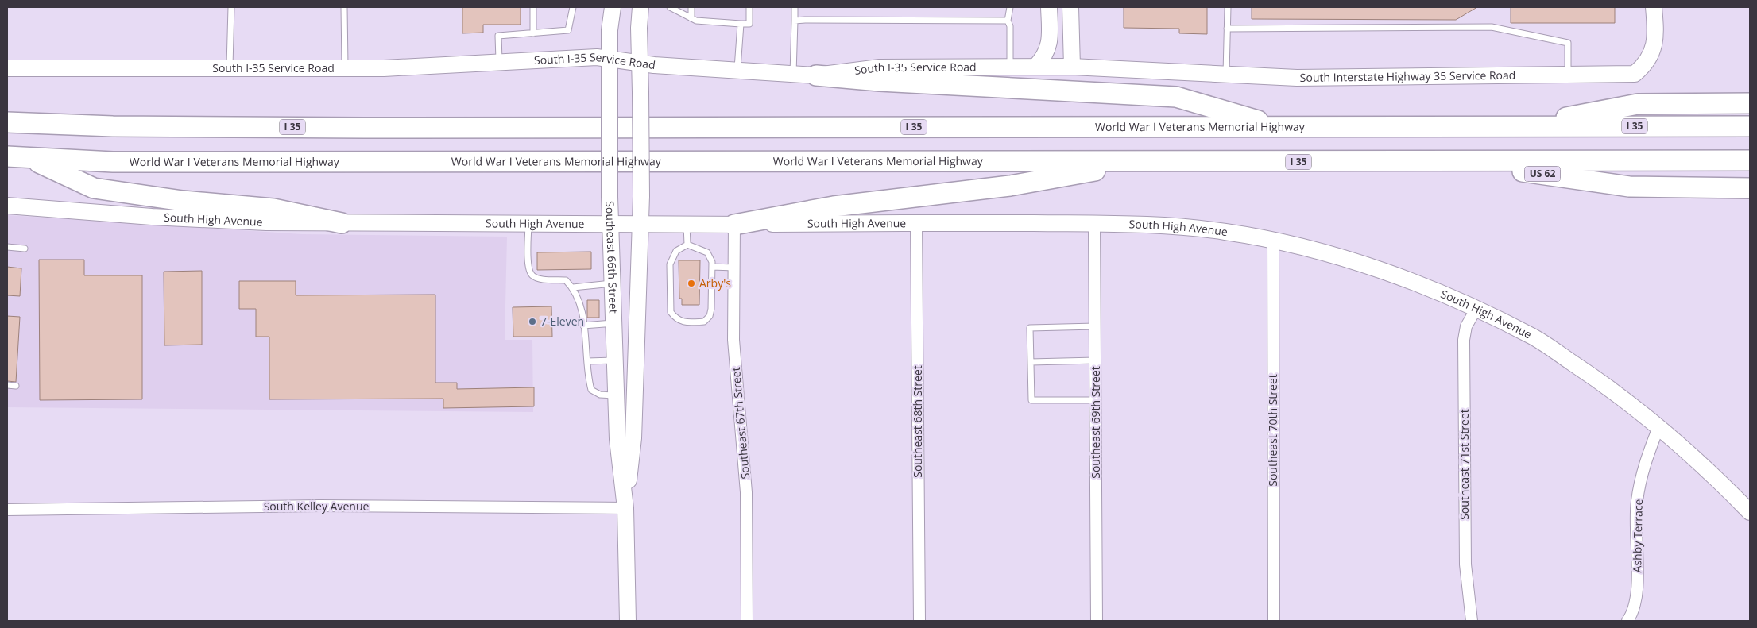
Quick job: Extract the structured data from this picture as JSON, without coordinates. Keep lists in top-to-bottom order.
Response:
{
  "streets": {
    "highway": ["I 35", "World War I Veterans Memorial Highway", "US 62"],
    "main road": [
      "South I-35 Service Road",
      "South Interstate Highway 35 Service Road",
      "South High Avenue",
      "Southeast 66th Street"
    ],
    "street": [
      "Southeast 68th Street",
      "Southeast 69th Street",
      "Southeast 67th Street",
      "Southeast 70th Street",
      "Southeast 71st Street",
      "South Kelley Avenue",
      "Ashby Terrace"
    ]
  },
  "crossings": [
    ["South I-35 Service Road", "South Interstate Highway 35 Service Road"],
    ["South I-35 Service Road", "Southeast 66th Street"],
    ["World War I Veterans Memorial Highway", "US 62"],
    ["South High Avenue", "Southeast 66th Street"],
    ["South High Avenue", "Southeast 68th Street"],
    ["South High Avenue", "Southeast 69th Street"],
    ["South High Avenue", "Southeast 67th Street"],
    ["South High Avenue", "Southeast 70th Street"],
    ["South High Avenue", "Southeast 71st Street"],
    ["South High Avenue", "Ashby Terrace"],
    ["Southeast 66th Street", "South Kelley Avenue"]
  ],
  "places": ["Arby's", "7-Eleven"]
}
